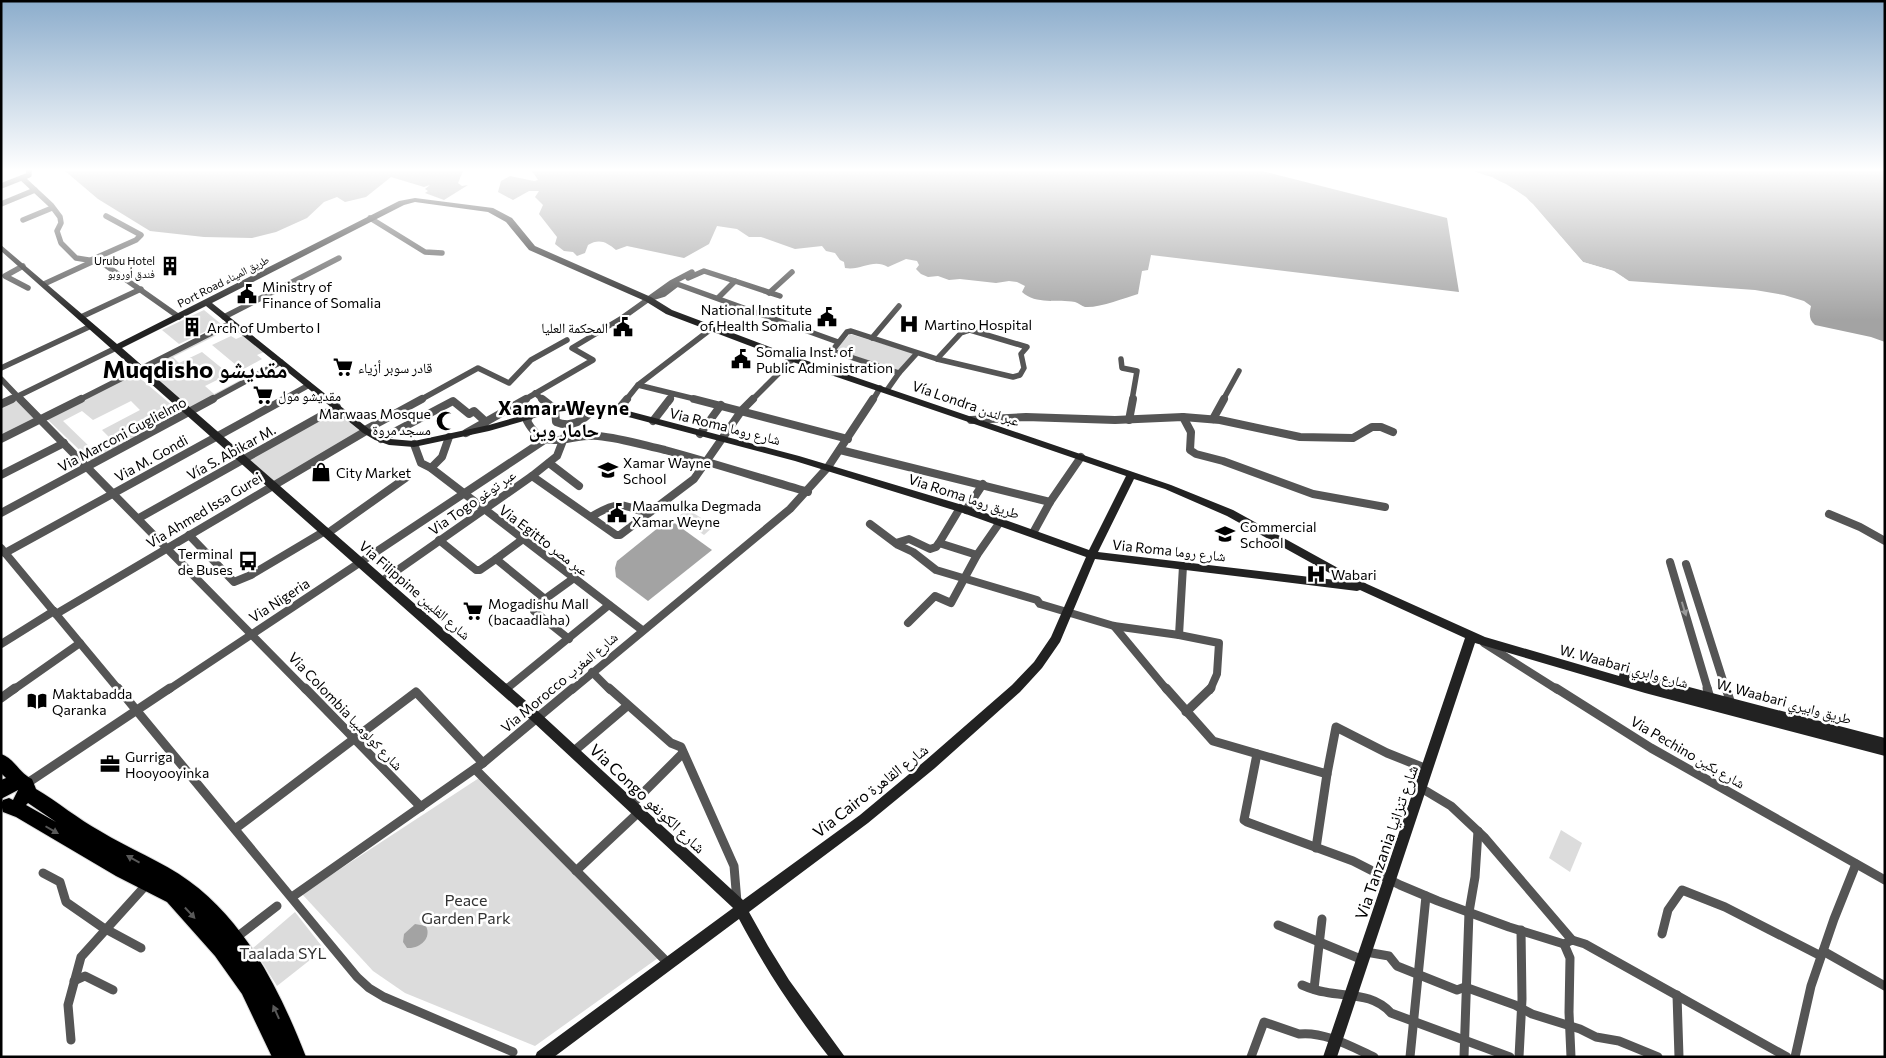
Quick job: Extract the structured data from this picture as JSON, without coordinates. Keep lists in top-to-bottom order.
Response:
{
  "streets": {
    "main road": [
      "Port Road طريق الميناء",
      "Vía Londra عبر لندن",
      "Via Roma شارع روما",
      "Via Roma طريق روما",
      "Via Filippine شارع الفلبين",
      "W. Waabari شارع وابري",
      "W. Waabari طريق وابيري",
      "Via Cairo شارع القاهرة",
      "Via Congo شارع الكونغو",
      "Via Tanzania شارع تنزانيا"
    ],
    "street": [
      "Via Marconi Guglielmo",
      "Vía S. Abikar M.",
      "Via M. Gondi",
      "Via Togo عبر توغو",
      "Via Ahmed Issa Gurei",
      "Via Egitto عبر مصر",
      "Via Nigeria",
      "Via Morocco شارع المغرب",
      "Via Colombia شارع كولومبيا",
      "Via Pechino شارع بكين"
    ]
  },
  "crossings": [
    ["Port Road طريق الميناء", "Via Roma شارع روما"],
    ["Port Road طريق الميناء", "Via Filippine شارع الفلبين"],
    ["Vía Londra عبر لندن", "Via Roma شارع روما"],
    ["Vía Londra عبر لندن", "Via Togo عبر توغو"],
    ["Vía Londra عبر لندن", "W. Waabari شارع وابري"],
    ["Vía Londra عبر لندن", "Via Morocco شارع المغرب"],
    ["Vía Londra عبر لندن", "W. Waabari طريق وابيري"],
    ["Vía Londra عبر لندن", "Via Cairo شارع القاهرة"],
    ["Via Roma شارع روما", "Via Marconi Guglielmo"],
    ["Via Roma شارع روما", "Vía S. Abikar M."],
    ["Via Roma شارع روما", "Via M. Gondi"],
    ["Via Roma شارع روما", "Via Roma طريق روما"],
    ["Via Roma شارع روما", "Via Togo عبر توغو"],
    ["Via Roma شارع روما", "Via Ahmed Issa Gurei"],
    ["Via Roma شارع روما", "Via Egitto عبر مصر"],
    ["Via Roma شارع روما", "W. Waabari شارع وابري"],
    ["Via Roma شارع روما", "Via Morocco شارع المغرب"],
    ["Via Roma شارع روما", "W. Waabari طريق وابيري"],
    ["Via Roma شارع روما", "Via Cairo شارع القاهرة"],
    ["Via Marconi Guglielmo", "Via Filippine شارع الفلبين"],
    ["Via Marconi Guglielmo", "Via Colombia شارع كولومبيا"],
    ["Vía S. Abikar M.", "Via Filippine شارع الفلبين"],
    ["Vía S. Abikar M.", "Via Colombia شارع كولومبيا"],
    ["Via M. Gondi", "Via Filippine شارع الفلبين"],
    ["Via M. Gondi", "Via Colombia شارع كولومبيا"],
    ["Via Roma طريق روما", "Via Morocco شارع المغرب"],
    ["Via Roma طريق روما", "Via Cairo شارع القاهرة"],
    ["Via Togo عبر توغو", "Via Egitto عبر مصر"],
    ["Via Togo عبر توغو", "Via Filippine شارع الفلبين"],
    ["Via Ahmed Issa Gurei", "Via Filippine شارع الفلبين"],
    ["Via Ahmed Issa Gurei", "Via Colombia شارع كولومبيا"],
    ["Via Egitto عبر مصر", "Via Nigeria"],
    ["Via Egitto عبر مصر", "Via Morocco شارع المغرب"],
    ["Via Filippine شارع الفلبين", "Via Nigeria"],
    ["Via Filippine شارع الفلبين", "Via Morocco شارع المغرب"],
    ["Via Filippine شارع الفلبين", "Via Congo شارع الكونغو"],
    ["Via Nigeria", "Via Colombia شارع كولومبيا"],
    ["W. Waabari شارع وابري", "W. Waabari طريق وابيري"],
    ["W. Waabari شارع وابري", "Via Pechino شارع بكين"],
    ["W. Waabari شارع وابري", "Via Tanzania شارع تنزانيا"],
    ["Via Morocco شارع المغرب", "Via Colombia شارع كولومبيا"],
    ["Via Morocco شارع المغرب", "Via Congo شارع الكونغو"],
    ["Via Pechino شارع بكين", "Via Tanzania شارع تنزانيا"],
    ["Via Cairo شارع القاهرة", "Via Congo شارع الكونغو"]
  ],
  "districts": ["Muqdisho مقديشو", "Xamar Weyne حامار وين"],
  "parks": ["Peace Garden Park", "Taalada SYL"],
  "places": {
    "building": ["Urubu Hotel فندق أوروبو", "Arch of Umberto I"],
    "public building": [
      "Ministry of Finance of Somalia",
      "National Institute of Health Somalia",
      "المحكمة العليا",
      "Somalia Inst. of Public Administration",
      "Maamulka Degmada Xamar Weyne"
    ],
    "hospital": ["Martino Hospital", "Wabari"],
    "supermarket": ["قادر سوبر أزياء", "مقديشو مول", "Mogadishu Mall (bacaadlaha)"],
    "mosque": ["Marwaas Mosque مسجد مروة"],
    "school or university": ["Xamar Wayne School", "Commercial School"],
    "shop": ["City Market"],
    "bus stop": ["Terminal de Buses"],
    "library": ["Maktabadda Qaranka"],
    "office": ["Gurriga Hooyooyinka"]
  }
}
